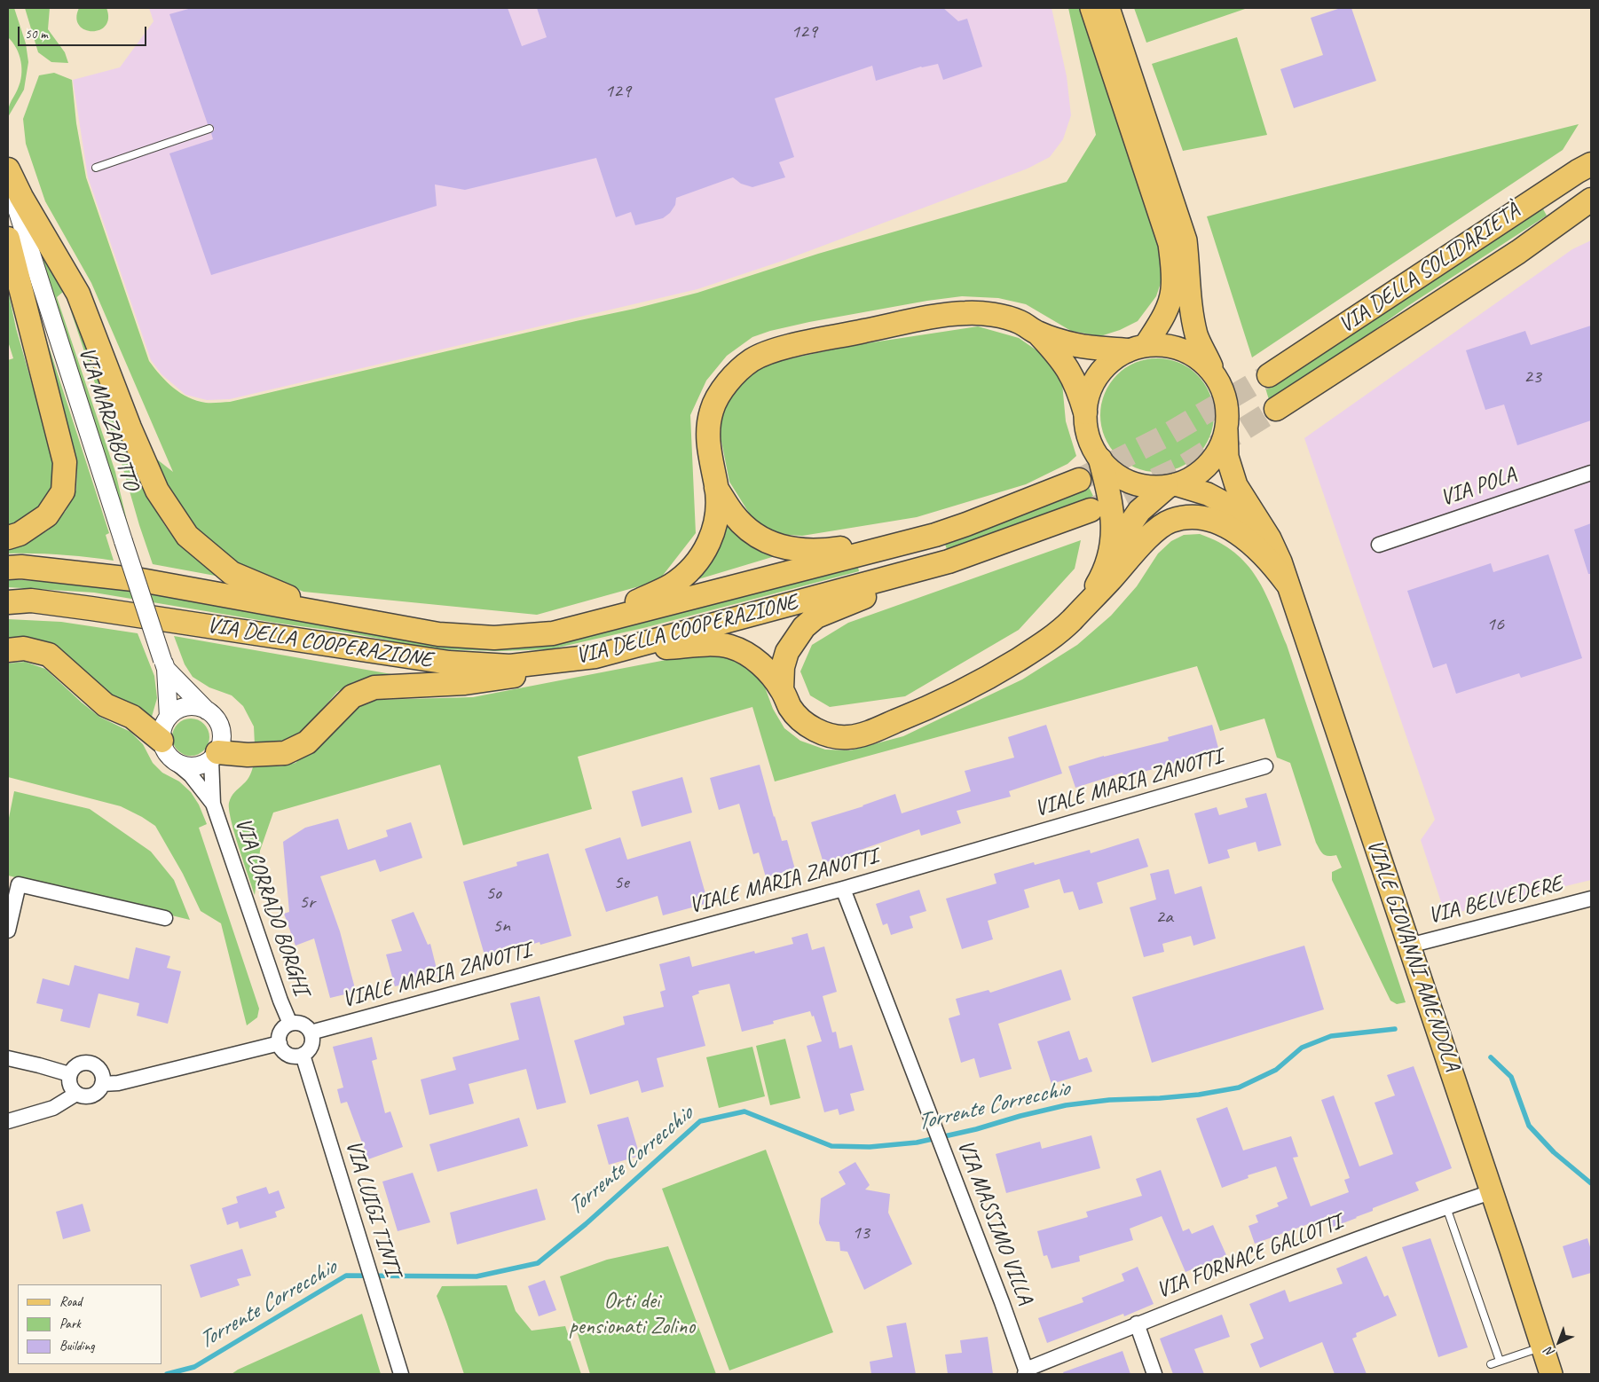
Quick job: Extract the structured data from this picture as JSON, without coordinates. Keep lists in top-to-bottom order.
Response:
{
  "streets": {
    "highway": ["VIA DELLA SOLIDARIETÀ", "VIA DELLA COOPERAZIONE"],
    "main road": ["VIALE GIOVANNI AMENDOLA"],
    "street": [
      "VIA MARZABOTTO",
      "VIA POLA",
      "VIALE MARIA ZANOTTI",
      "VIA BELVEDERE",
      "VIA CORRADO BORGHI",
      "VIA LUIGI TINTI",
      "VIA MASSIMO VILLA",
      "VIA FORNACE GALLOTTI"
    ]
  },
  "crossings": [
    ["VIA MARZABOTTO", "VIA CORRADO BORGHI"],
    ["VIALE MARIA ZANOTTI", "VIA CORRADO BORGHI"],
    ["VIALE MARIA ZANOTTI", "VIA LUIGI TINTI"],
    ["VIALE MARIA ZANOTTI", "VIA MASSIMO VILLA"],
    ["VIA BELVEDERE", "VIALE GIOVANNI AMENDOLA"],
    ["VIA CORRADO BORGHI", "VIA LUIGI TINTI"],
    ["VIALE GIOVANNI AMENDOLA", "VIA FORNACE GALLOTTI"],
    ["VIA MASSIMO VILLA", "VIA FORNACE GALLOTTI"]
  ],
  "water": ["Torrente Correcchio"],
  "parks": ["Orti dei pensionati Zolino"],
  "house_numbers": [
    "129",
    "129",
    "23",
    "16",
    "5e",
    "5o",
    "5r",
    "2a",
    "5n",
    "13"
  ],
  "legend": ["Road", "Park", "Building"],
  "scale_bar": "50 m",
  "north": "bottom left"
}
